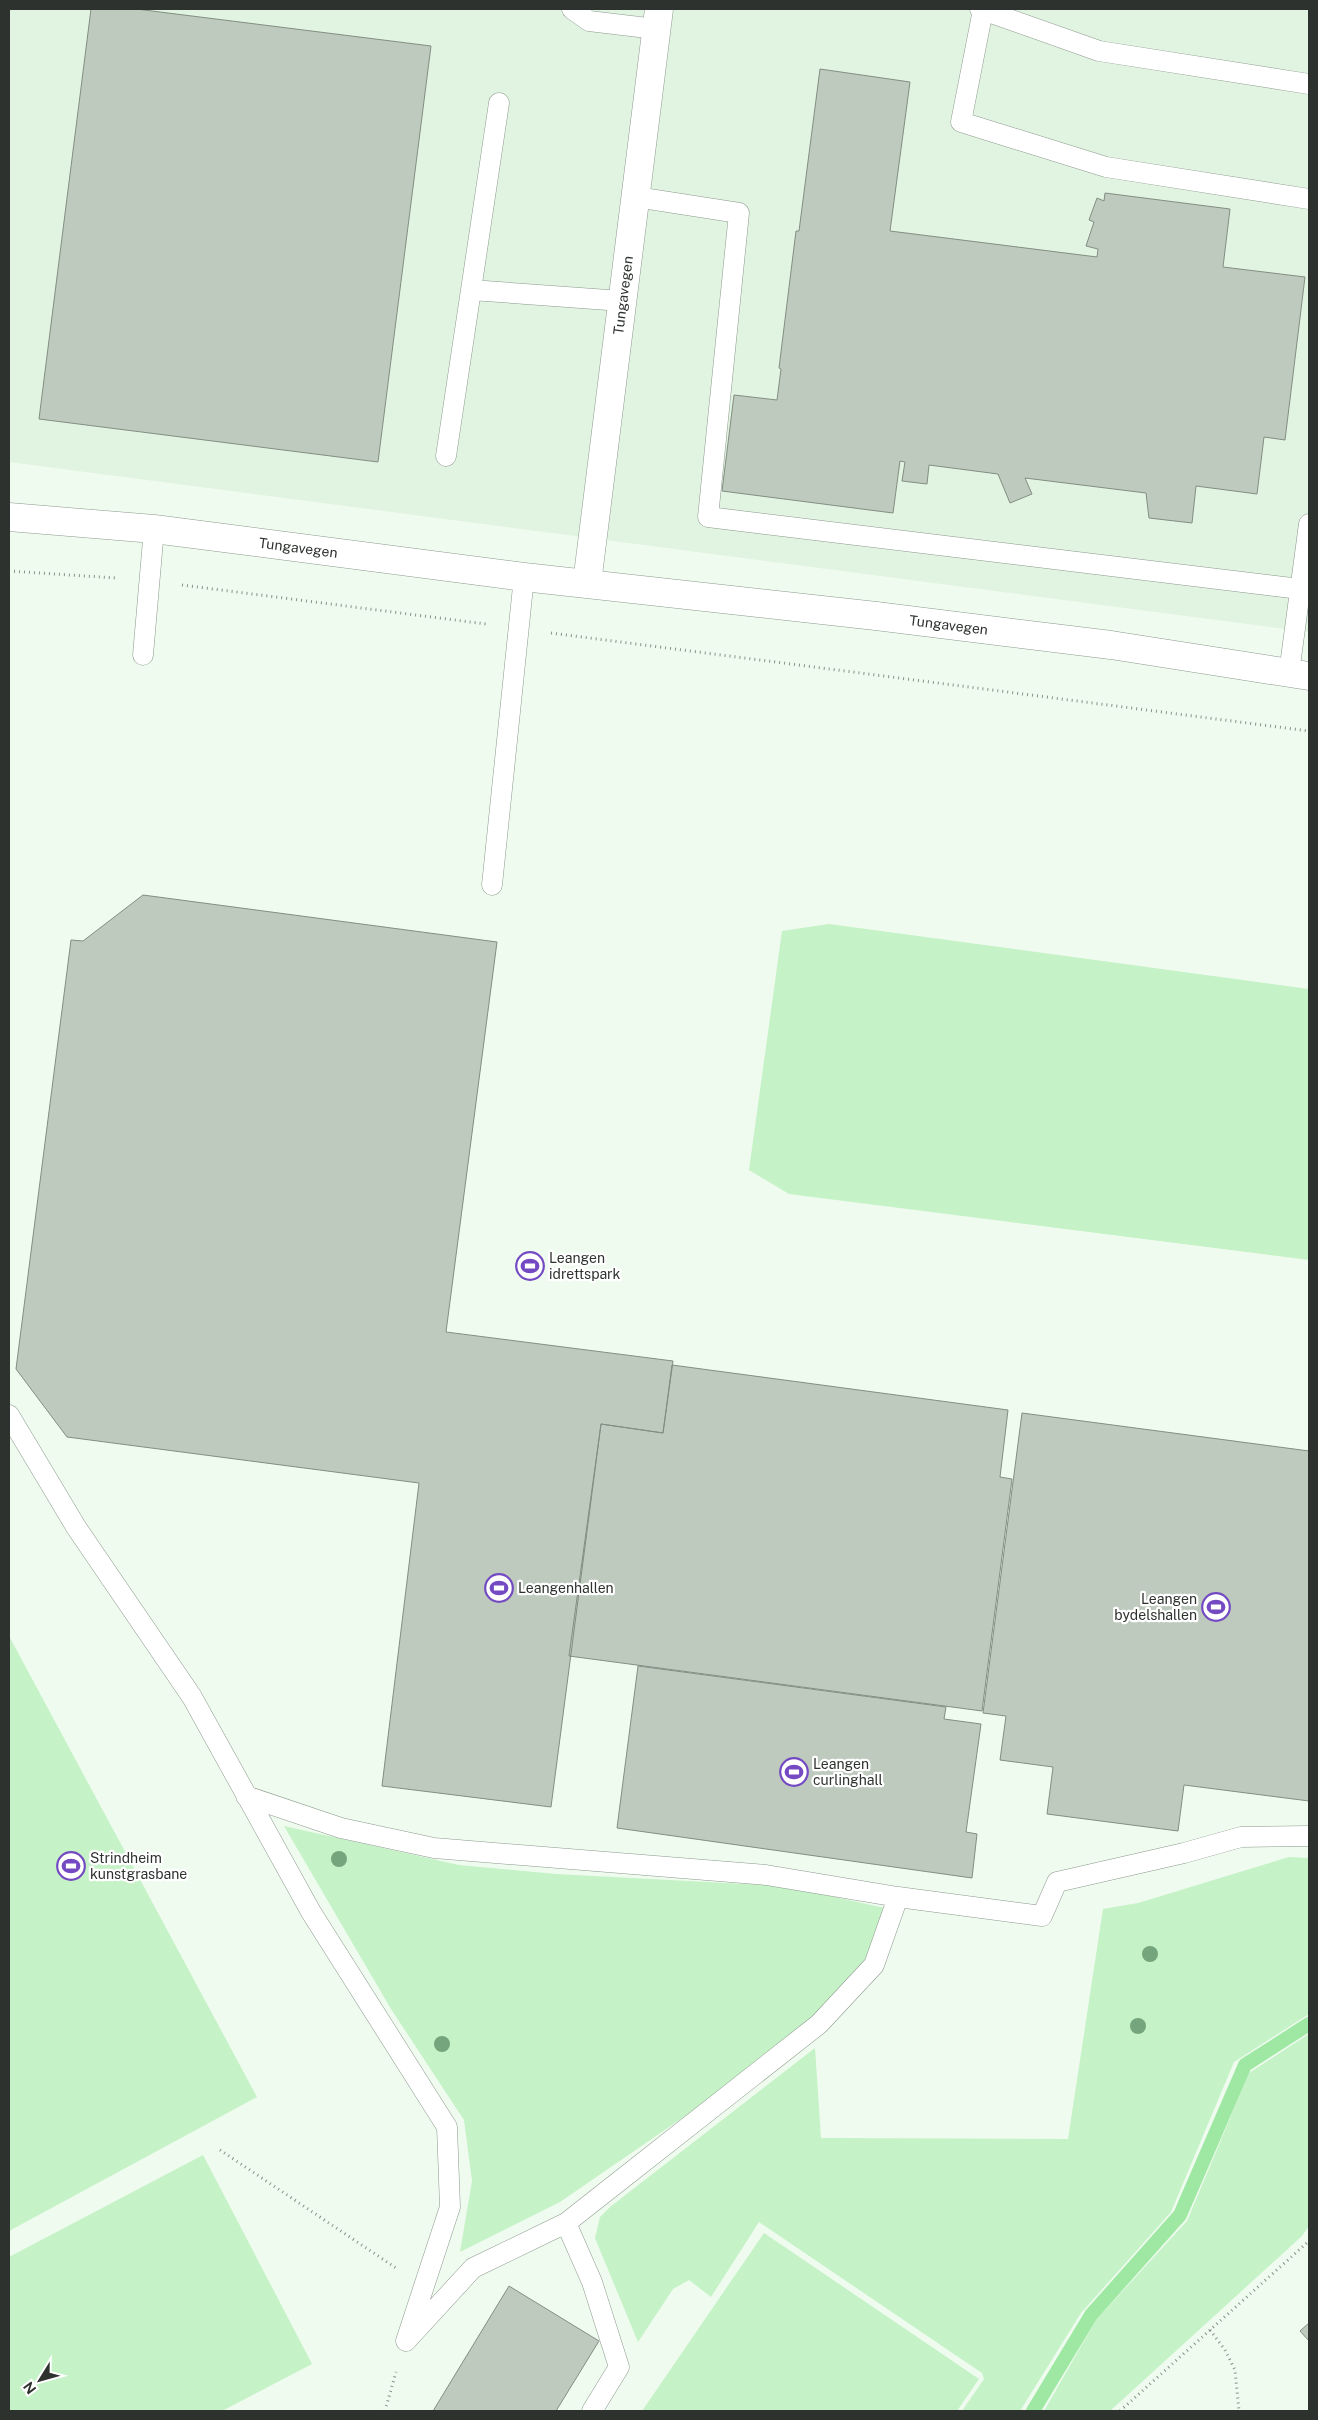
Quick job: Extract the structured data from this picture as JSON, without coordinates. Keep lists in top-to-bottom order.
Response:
{
  "streets": {
    "street": ["Tungavegen"]
  },
  "places": {
    "sports": [
      "Leangen idrettspark",
      "Leangenhallen",
      "Leangen bydelshallen",
      "Leangen curlinghall",
      "Strindheim kunstgrasbane"
    ]
  },
  "north": "bottom left"
}
